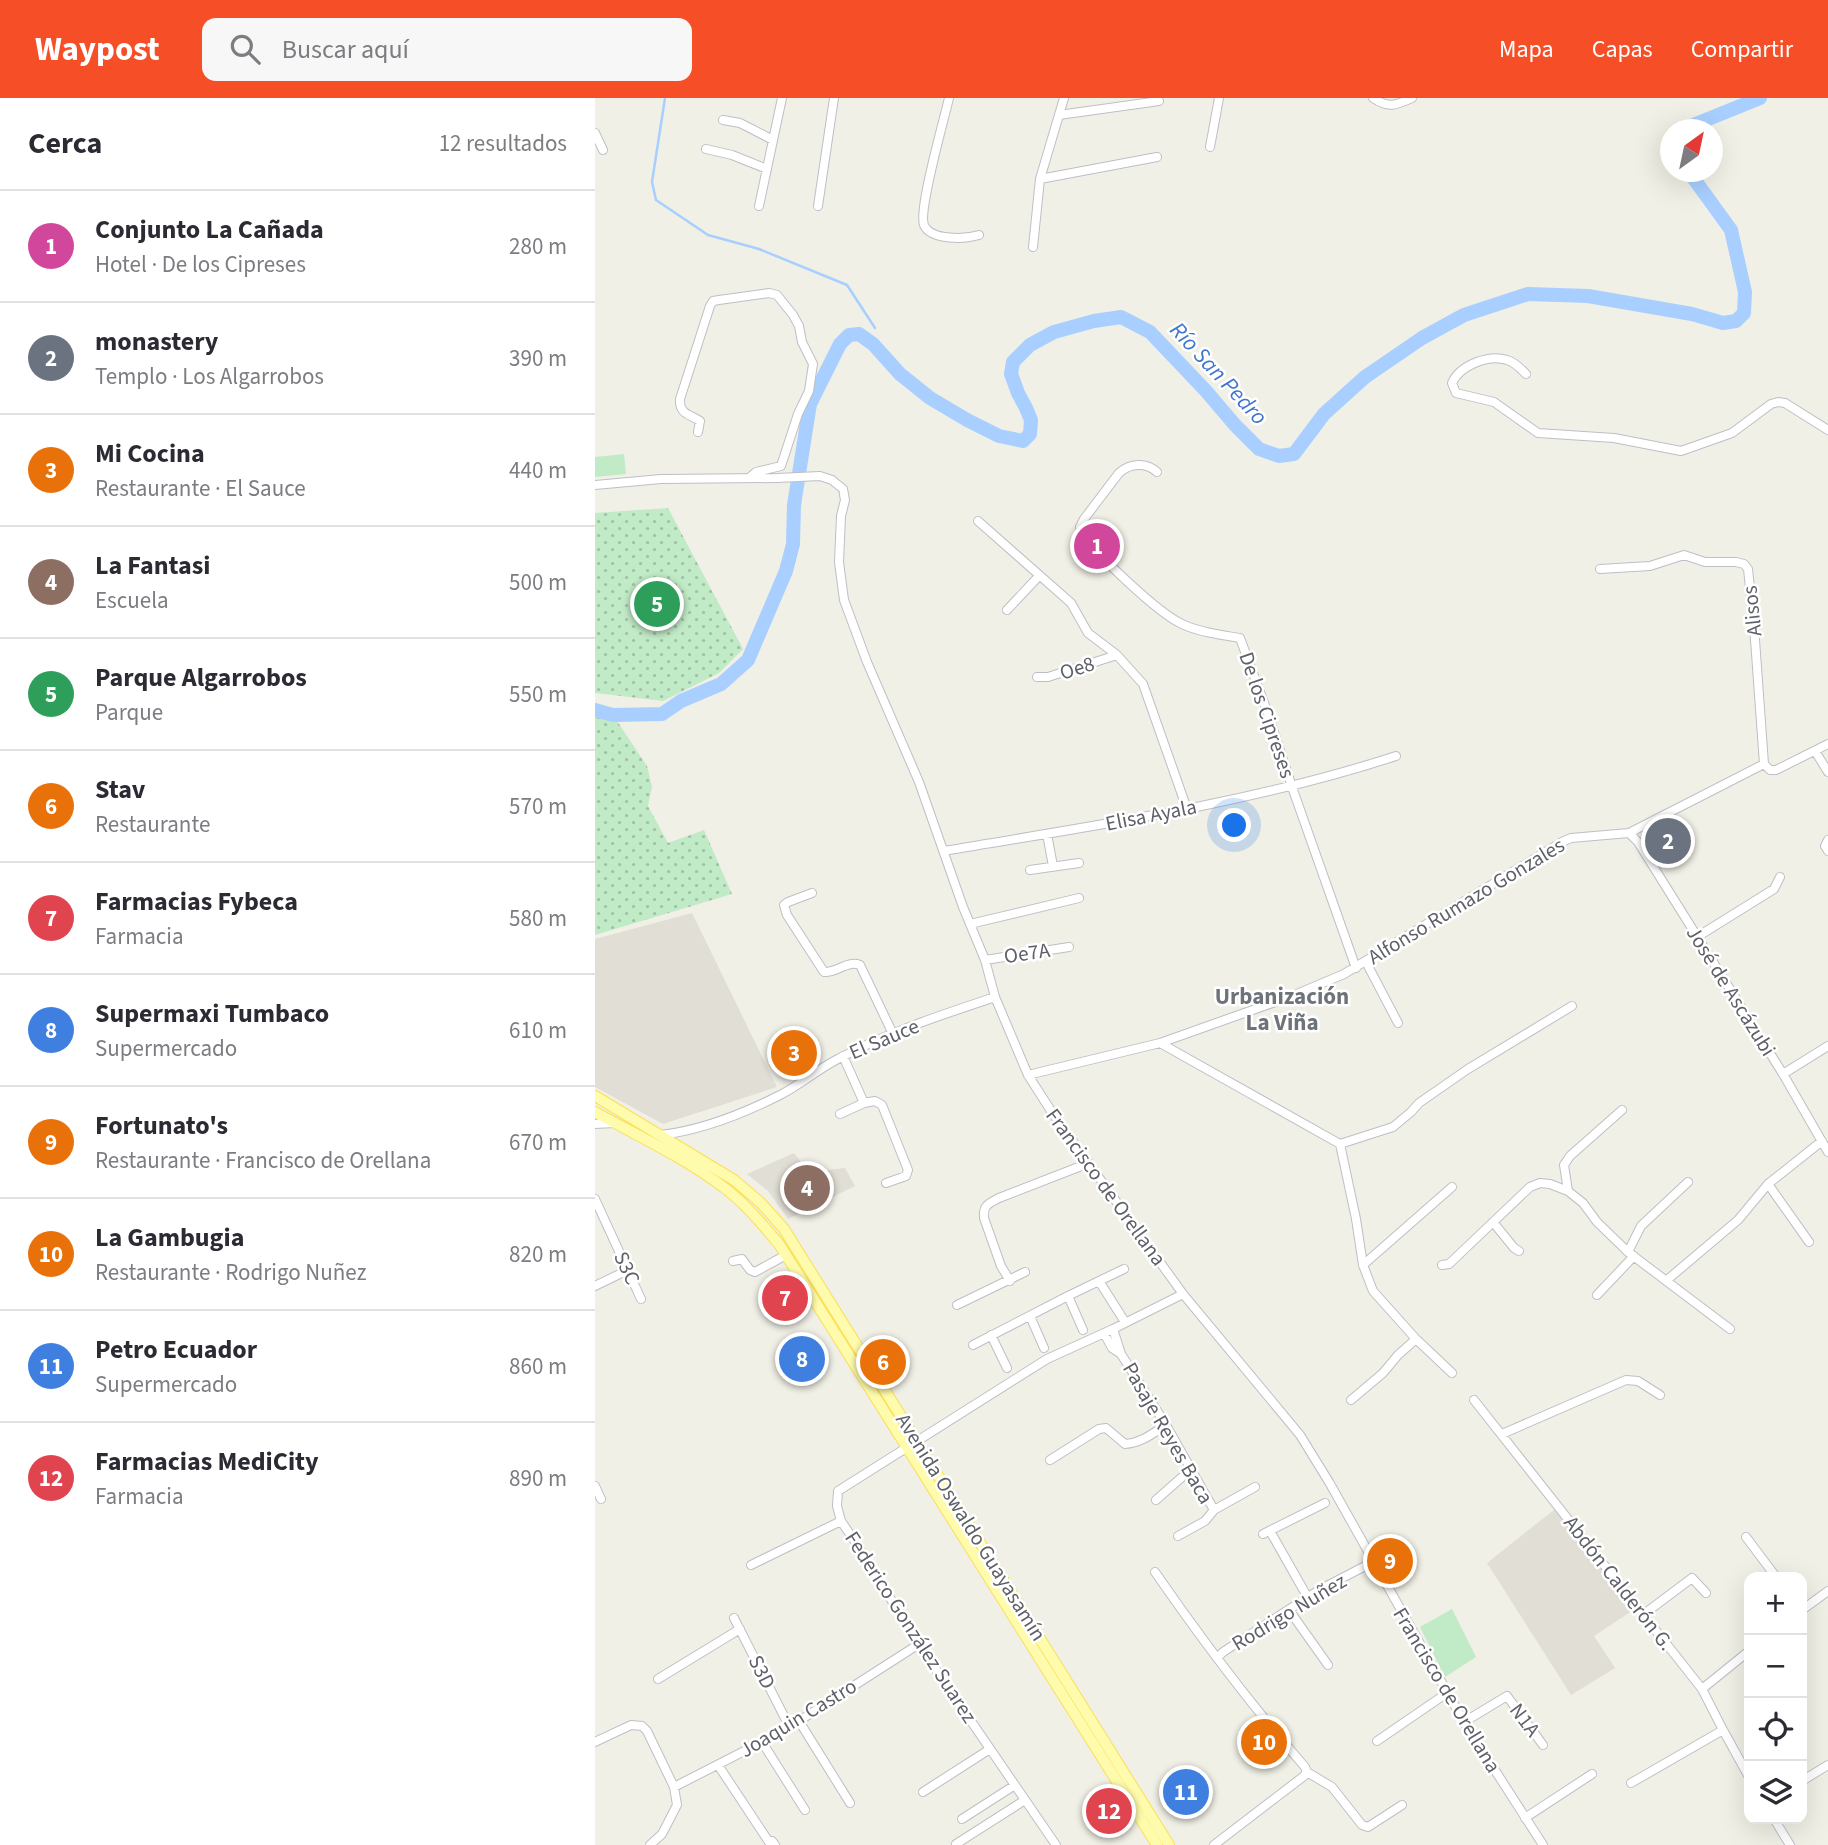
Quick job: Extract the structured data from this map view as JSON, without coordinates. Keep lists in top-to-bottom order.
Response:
{
  "streets": {
    "main road": ["Avenida Oswaldo Guayasamín"],
    "street": [
      "Alisos",
      "Oe8",
      "De los Cipreses",
      "Elisa Ayala",
      "Alfonso Rumazo Gonzales",
      "Oe7A",
      "José de Ascázubi",
      "El Sauce",
      "Francisco de Orellana",
      "S3C",
      "Pasaje Reyes Baca",
      "Abdón Calderón G.",
      "Rodrigo Nuñez",
      "Federico González Suarez",
      "S3D",
      "Joaquin Castro",
      "N1A"
    ]
  },
  "crossings": [
    ["De los Cipreses", "Elisa Ayala"],
    ["De los Cipreses", "Alfonso Rumazo Gonzales"],
    ["Elisa Ayala", "Francisco de Orellana"],
    ["Alfonso Rumazo Gonzales", "José de Ascázubi"],
    ["Alfonso Rumazo Gonzales", "Francisco de Orellana"],
    ["Oe7A", "Francisco de Orellana"],
    ["El Sauce", "Francisco de Orellana"],
    ["El Sauce", "Avenida Oswaldo Guayasamín"],
    ["Francisco de Orellana", "Rodrigo Nuñez"],
    ["Francisco de Orellana", "Federico González Suarez"],
    ["Francisco de Orellana", "N1A"],
    ["Pasaje Reyes Baca", "Federico González Suarez"],
    ["Avenida Oswaldo Guayasamín", "Federico González Suarez"],
    ["Federico González Suarez", "Joaquin Castro"],
    ["S3D", "Joaquin Castro"]
  ],
  "districts": ["Urbanización La Viña"],
  "water": ["Río San Pedro"],
  "north": "top right",
  "page": {
    "header": "Waypost",
    "search": "Buscar aquí",
    "nav": ["Mapa", "Capas", "Compartir"],
    "heading": ["Cerca", "12 resultados"],
    "list": [
      {
        "mark": "1",
        "name": "Conjunto La Cañada",
        "note": "Hotel · De los Cipreses",
        "value": "280 m"
      },
      {
        "mark": "2",
        "name": "monastery",
        "note": "Templo · Los Algarrobos",
        "value": "390 m"
      },
      {
        "mark": "3",
        "name": "Mi Cocina",
        "note": "Restaurante · El Sauce",
        "value": "440 m"
      },
      {
        "mark": "4",
        "name": "La Fantasi",
        "note": "Escuela",
        "value": "500 m"
      },
      {
        "mark": "5",
        "name": "Parque Algarrobos",
        "note": "Parque",
        "value": "550 m"
      },
      {
        "mark": "6",
        "name": "Stav",
        "note": "Restaurante",
        "value": "570 m"
      },
      {
        "mark": "7",
        "name": "Farmacias Fybeca",
        "note": "Farmacia",
        "value": "580 m"
      },
      {
        "mark": "8",
        "name": "Supermaxi Tumbaco",
        "note": "Supermercado",
        "value": "610 m"
      },
      {
        "mark": "9",
        "name": "Fortunato's",
        "note": "Restaurante · Francisco de Orellana",
        "value": "670 m"
      },
      {
        "mark": "10",
        "name": "La Gambugia",
        "note": "Restaurante · Rodrigo Nuñez",
        "value": "820 m"
      },
      {
        "mark": "11",
        "name": "Petro Ecuador",
        "note": "Supermercado",
        "value": "860 m"
      },
      {
        "mark": "12",
        "name": "Farmacias MediCity",
        "note": "Farmacia",
        "value": "890 m"
      }
    ],
    "pins": [
      "1",
      "5",
      "2",
      "3",
      "4",
      "7",
      "8",
      "6",
      "9",
      "10",
      "11",
      "12"
    ],
    "map_buttons": ["+", "−"]
  }
}
